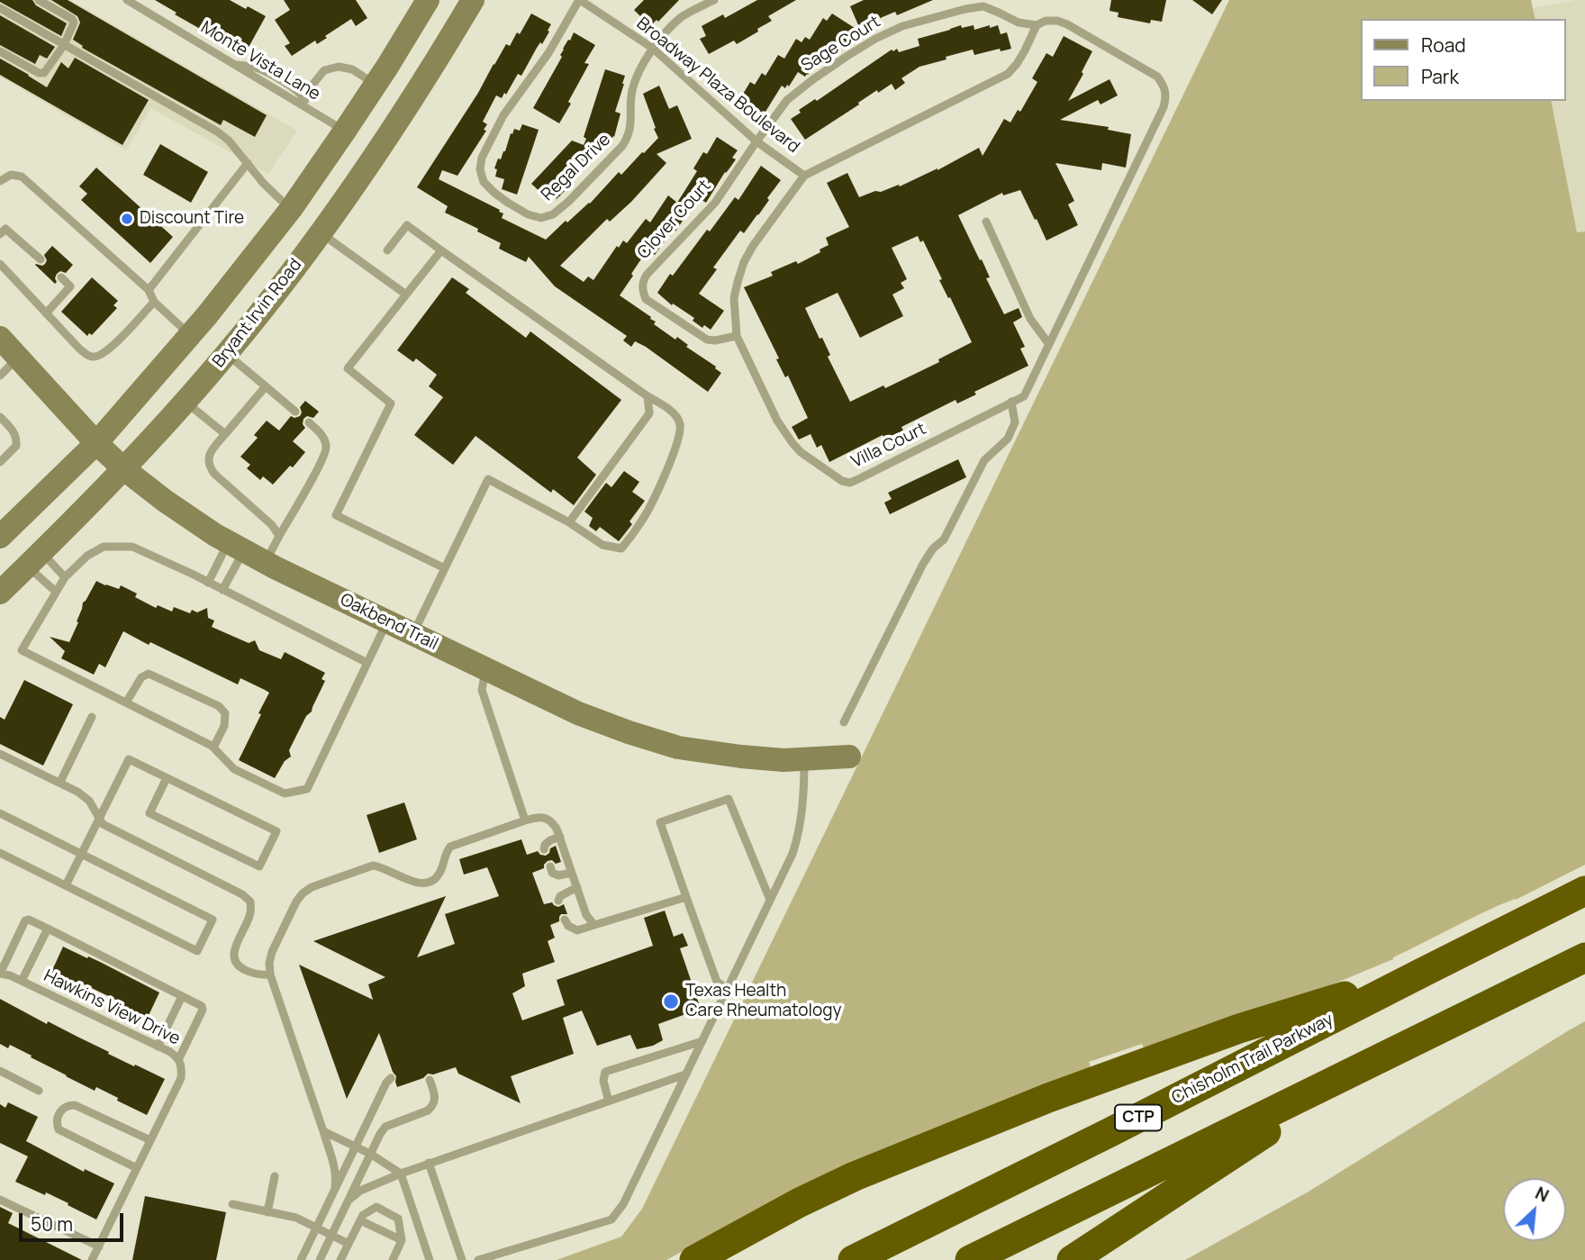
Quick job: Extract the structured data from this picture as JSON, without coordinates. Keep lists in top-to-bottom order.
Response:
{
  "streets": {
    "highway": ["Chisholm Trail Parkway", "CTP"],
    "main road": ["Bryant Irvin Road", "Oakbend Trail"],
    "lane": [
      "Sage Court",
      "Monte Vista Lane",
      "Broadway Plaza Boulevard",
      "Regal Drive",
      "Clover Court",
      "Villa Court",
      "Hawkins View Drive"
    ]
  },
  "crossings": [
    ["Sage Court", "Broadway Plaza Boulevard"],
    ["Sage Court", "Clover Court"],
    ["Sage Court", "Villa Court"],
    ["Broadway Plaza Boulevard", "Regal Drive"],
    ["Broadway Plaza Boulevard", "Clover Court"],
    ["Broadway Plaza Boulevard", "Villa Court"],
    ["Clover Court", "Villa Court"],
    ["Bryant Irvin Road", "Oakbend Trail"]
  ],
  "places": ["Discount Tire", "Texas Health Care Rheumatology"],
  "legend": ["Road", "Park"],
  "scale_bar": "50 m",
  "north": "top right"
}
